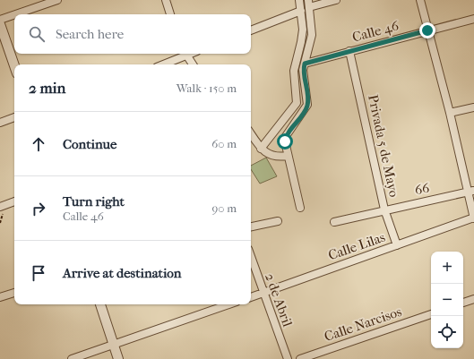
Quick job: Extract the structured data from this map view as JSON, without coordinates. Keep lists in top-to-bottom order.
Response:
{
  "streets": {
    "street": [
      "Calle 46",
      "Privada 5 de Mayo",
      "66",
      "Calle Lilas",
      "2 de Abril",
      "Calle Narcisos"
    ]
  },
  "crossings": [
    ["Calle 46", "Privada 5 de Mayo"],
    ["Privada 5 de Mayo", "66"],
    ["Privada 5 de Mayo", "Calle Lilas"],
    ["Calle Lilas", "2 de Abril"]
  ],
  "page": {
    "search": "Search here",
    "heading": ["2 min", "Walk · 150 m"],
    "list": [
      ["Continue", "60 m"],
      ["Turn right", "Calle 46", "90 m"],
      "Arrive at destination"
    ],
    "map_buttons": ["+", "−"]
  }
}
